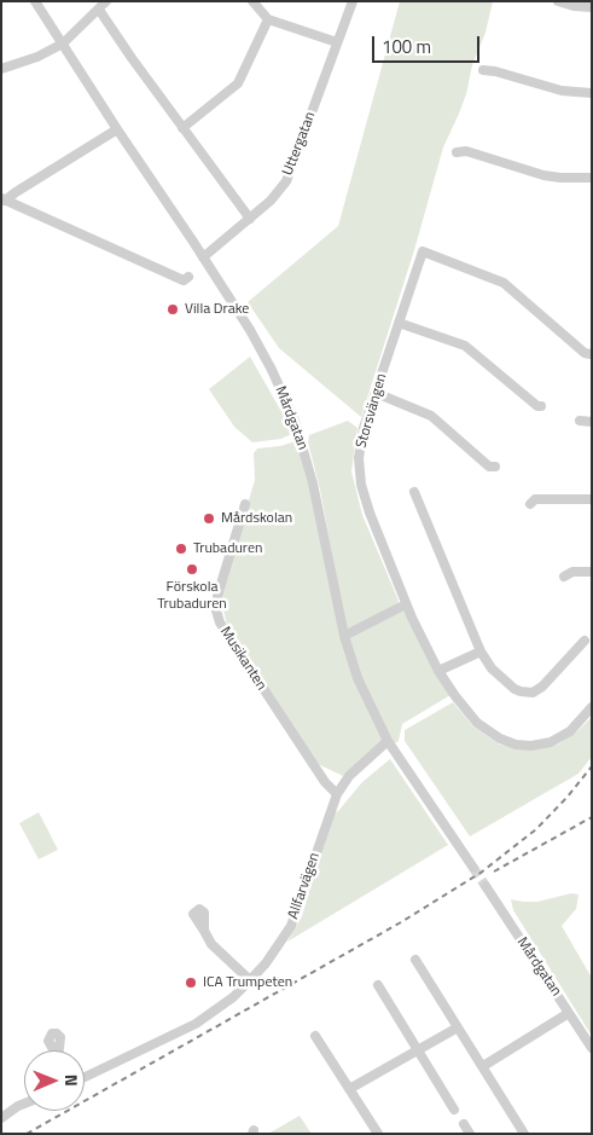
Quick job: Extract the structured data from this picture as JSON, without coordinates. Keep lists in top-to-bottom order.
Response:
{
  "streets": {
    "street": [
      "Uttergatan",
      "Storsvängen",
      "Mårdgatan",
      "Musikanten",
      "Allfarvägen"
    ]
  },
  "crossings": [
    ["Uttergatan", "Mårdgatan"],
    ["Mårdgatan", "Allfarvägen"],
    ["Musikanten", "Allfarvägen"]
  ],
  "places": [
    "Villa Drake",
    "Mårdskolan",
    "Trubaduren",
    "Förskola Trubaduren",
    "ICA Trumpeten"
  ],
  "scale_bar": "100 m",
  "north": "right"
}
